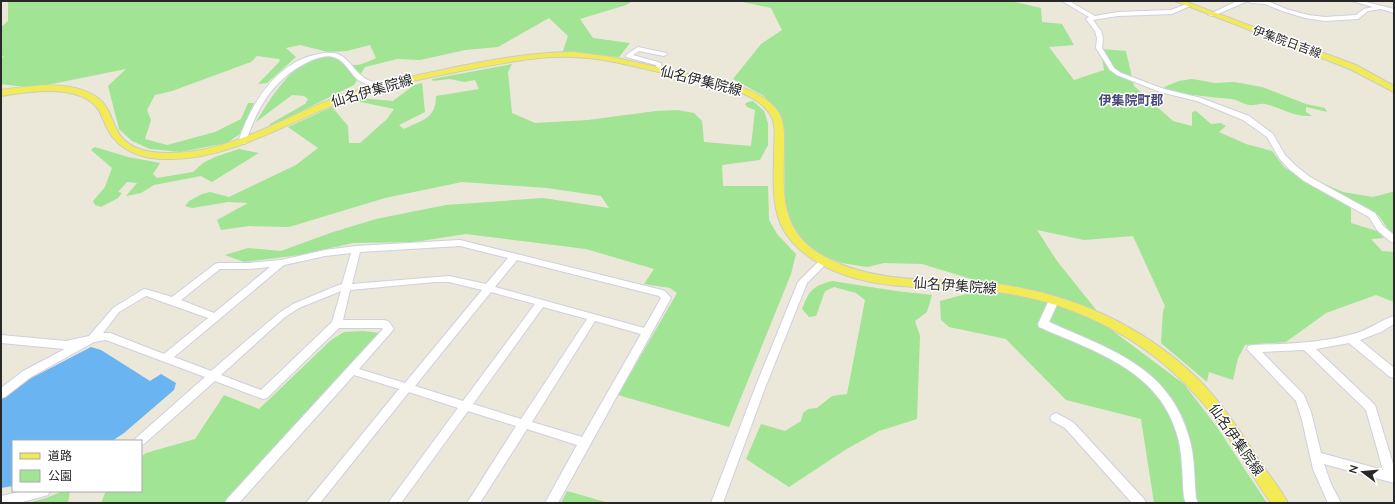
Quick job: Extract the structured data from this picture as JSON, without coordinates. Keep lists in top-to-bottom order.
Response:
{
  "streets": {
    "main road": ["伊集院日吉線", "仙名伊集院線"]
  },
  "districts": ["伊集院町郡"],
  "legend": ["道路", "公園"],
  "north": "left"
}
